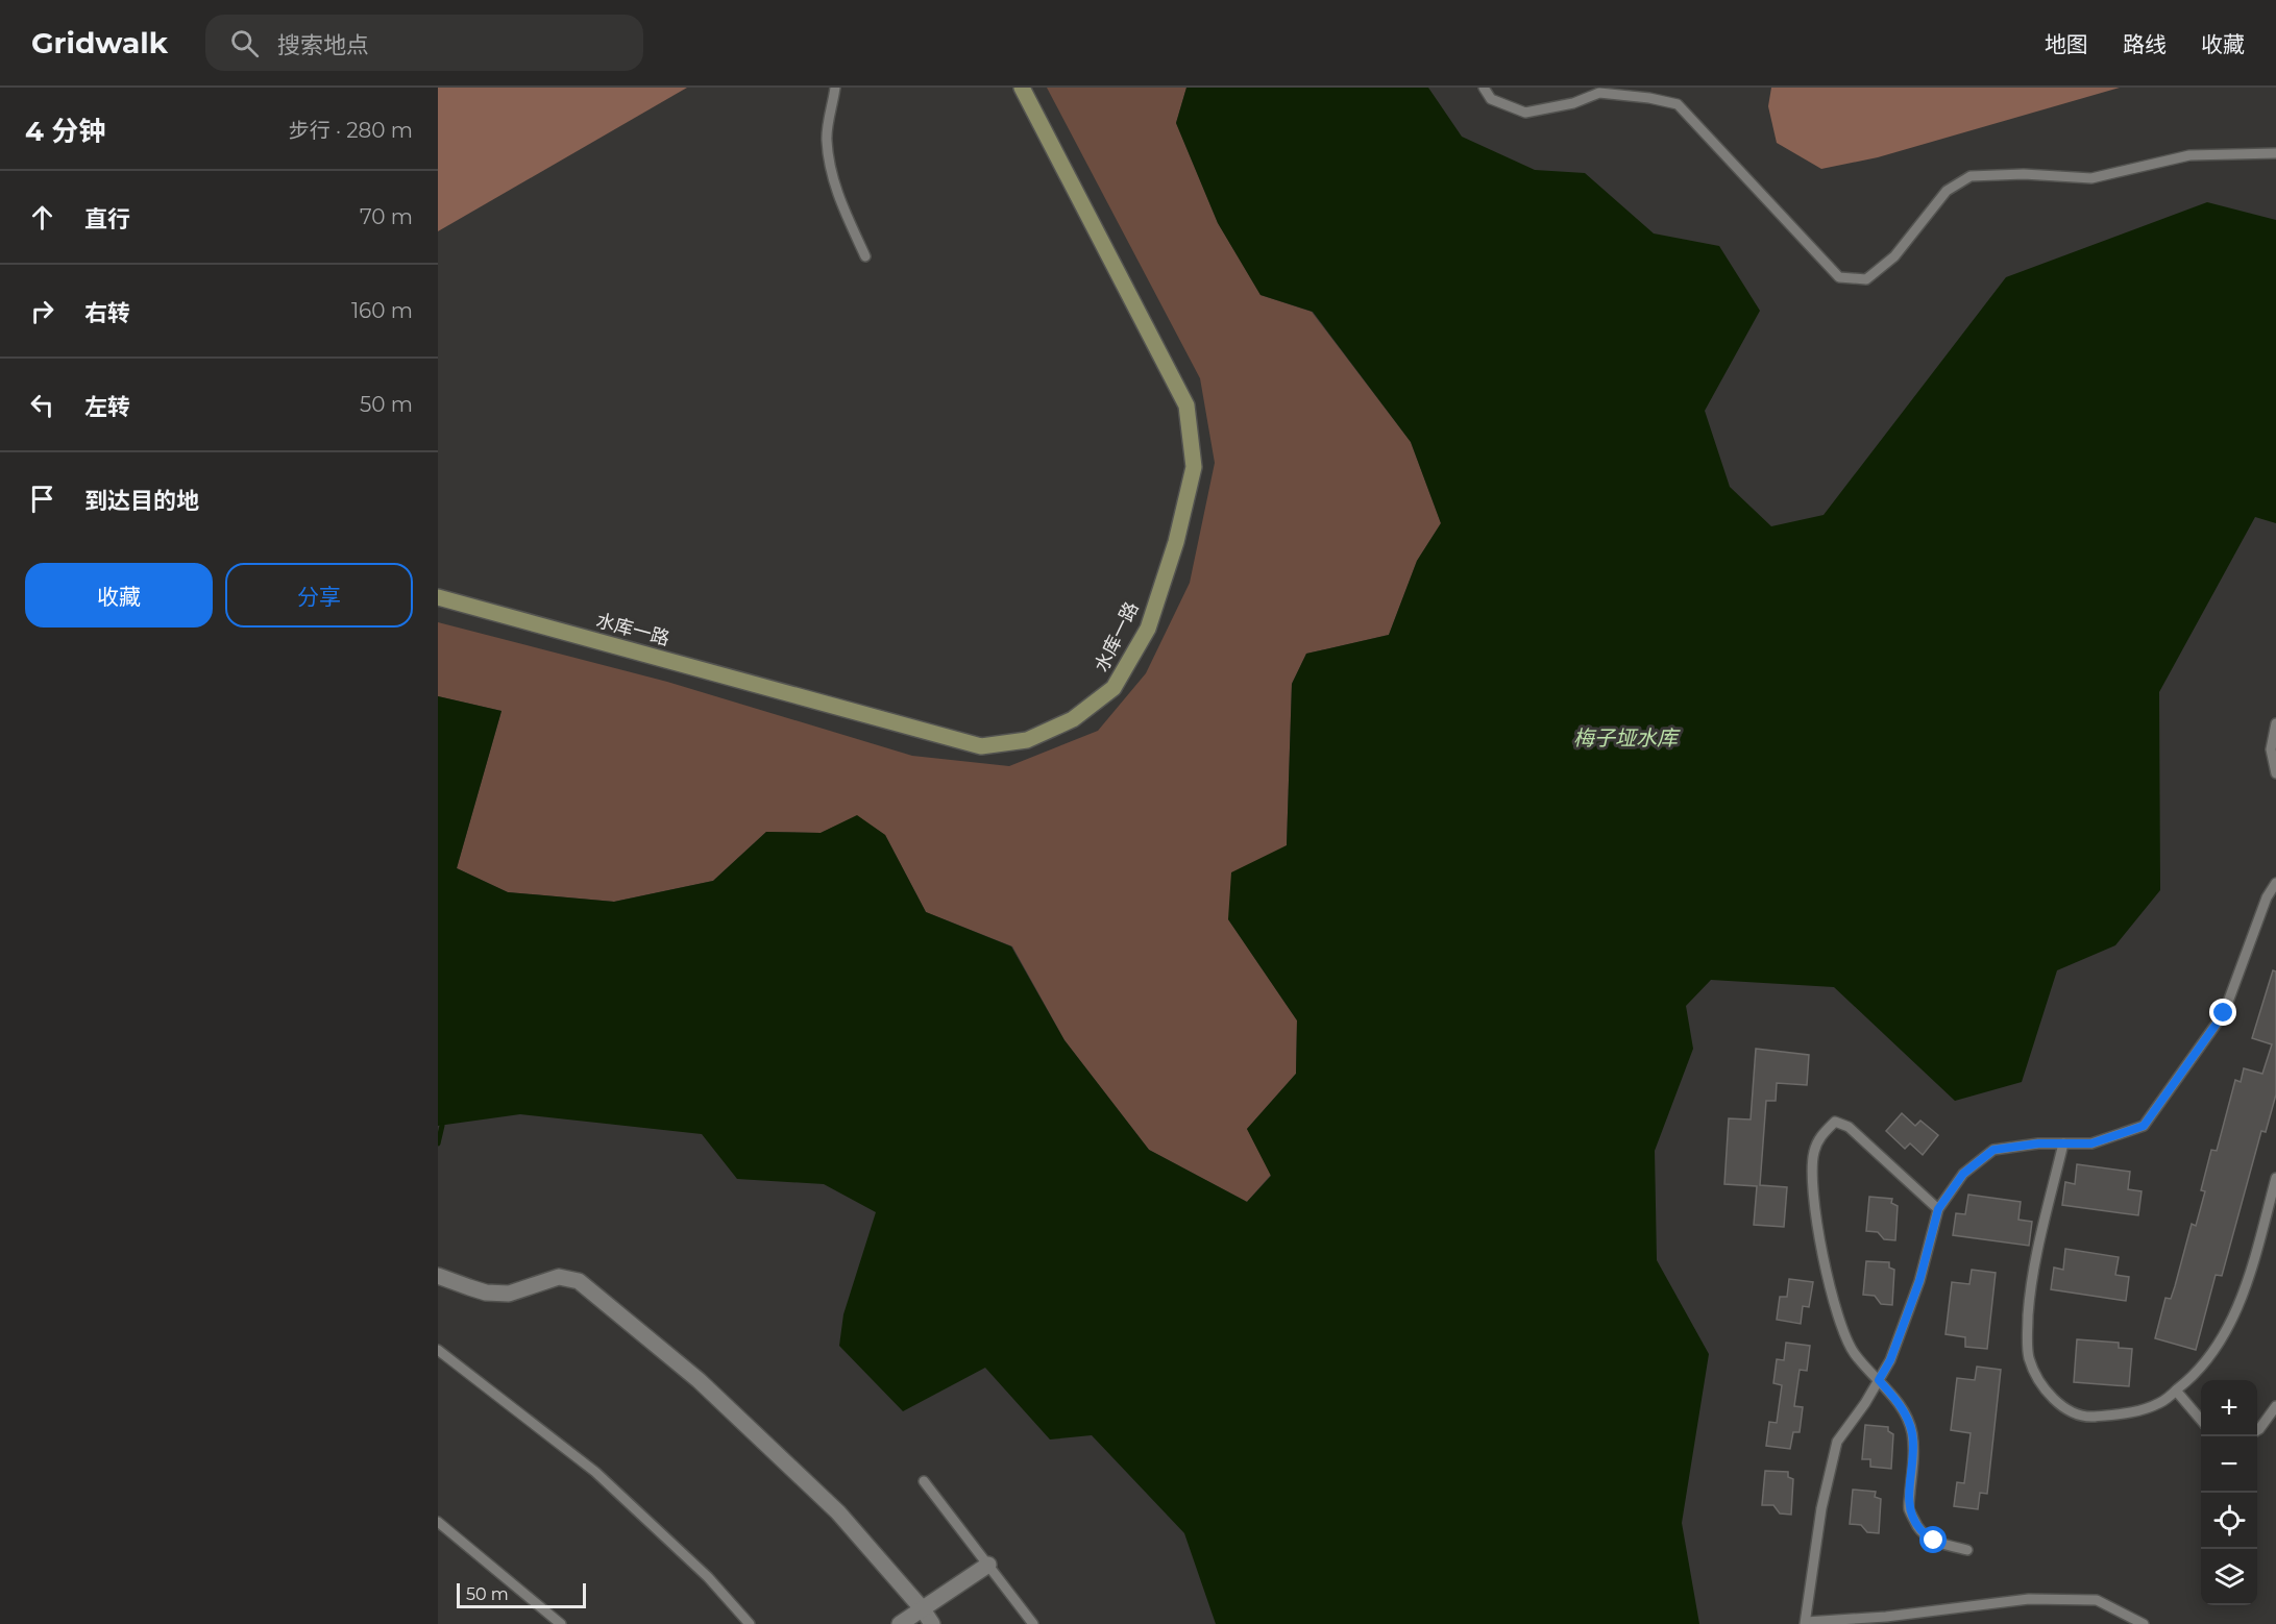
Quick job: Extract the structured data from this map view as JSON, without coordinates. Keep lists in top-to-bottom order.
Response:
{
  "streets": {
    "street": ["水库一路"]
  },
  "water": ["梅子垭水库"],
  "scale_bar": "50 m",
  "page": {
    "header": "Gridwalk",
    "search": "搜索地点",
    "nav": ["地图", "路线", "收藏"],
    "heading": ["4 分钟", "步行 · 280 m"],
    "list": [
      ["直行", "70 m"],
      ["右转", "160 m"],
      ["左转", "50 m"],
      "到达目的地"
    ],
    "buttons": ["收藏", "分享"],
    "map_buttons": ["+", "−"],
    "scale": "50 m"
  }
}
